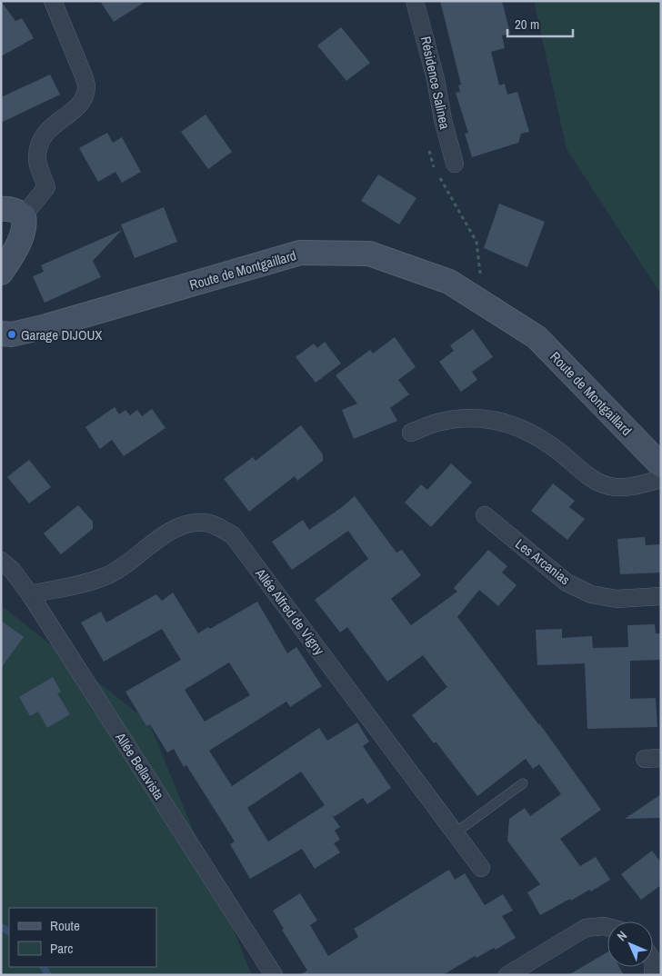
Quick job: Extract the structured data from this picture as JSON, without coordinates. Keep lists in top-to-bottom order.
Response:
{
  "streets": {
    "street": [
      "Résidence Salinea",
      "Route de Montgaillard",
      "Les Arcanias",
      "Allée Alfred de Vigny",
      "Allée Bellavista"
    ]
  },
  "crossings": [
    ["Allée Alfred de Vigny", "Allée Bellavista"]
  ],
  "places": ["Garage DIJOUX"],
  "legend": ["Route", "Parc"],
  "scale_bar": "20 m",
  "north": "top left"
}
